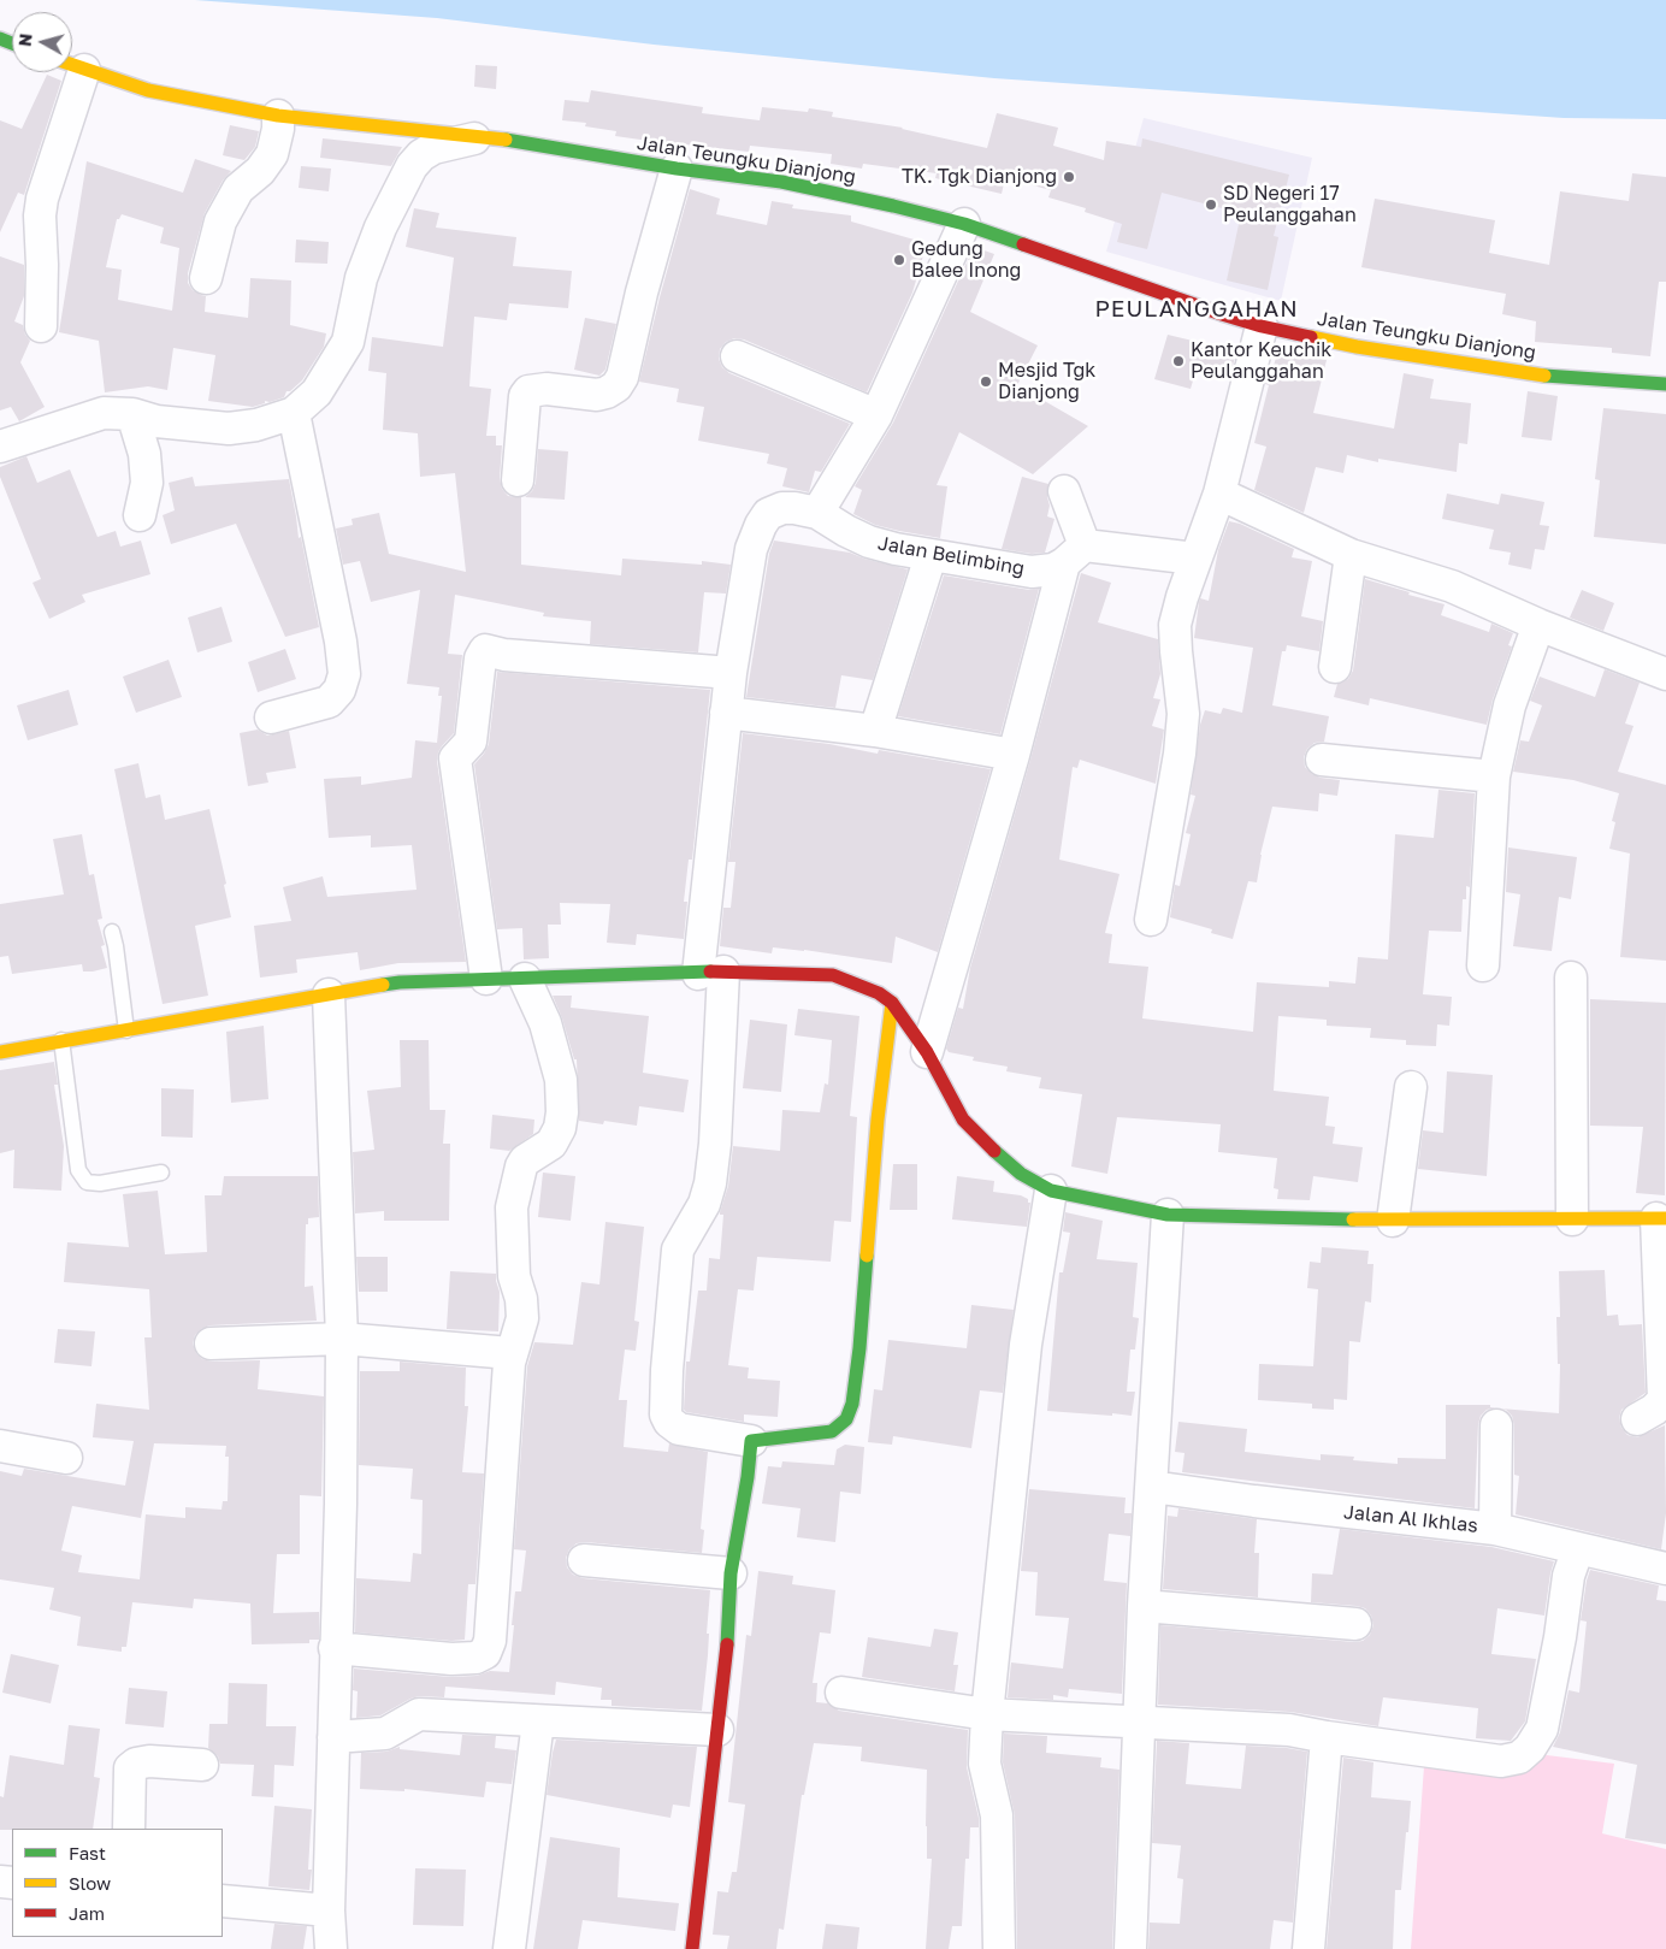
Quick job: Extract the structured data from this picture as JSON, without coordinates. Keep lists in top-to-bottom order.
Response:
{
  "streets": {
    "street": ["Jalan Teungku Dianjong", "Jalan Belimbing", "Jalan Al Ikhlas"]
  },
  "districts": ["PEULANGGAHAN"],
  "places": [
    "TK. Tgk Dianjong",
    "SD Negeri 17 Peulanggahan",
    "Gedung Balee Inong",
    "Kantor Keuchik Peulanggahan",
    "Mesjid Tgk Dianjong"
  ],
  "legend": ["Fast", "Slow", "Jam"],
  "north": "left"
}
